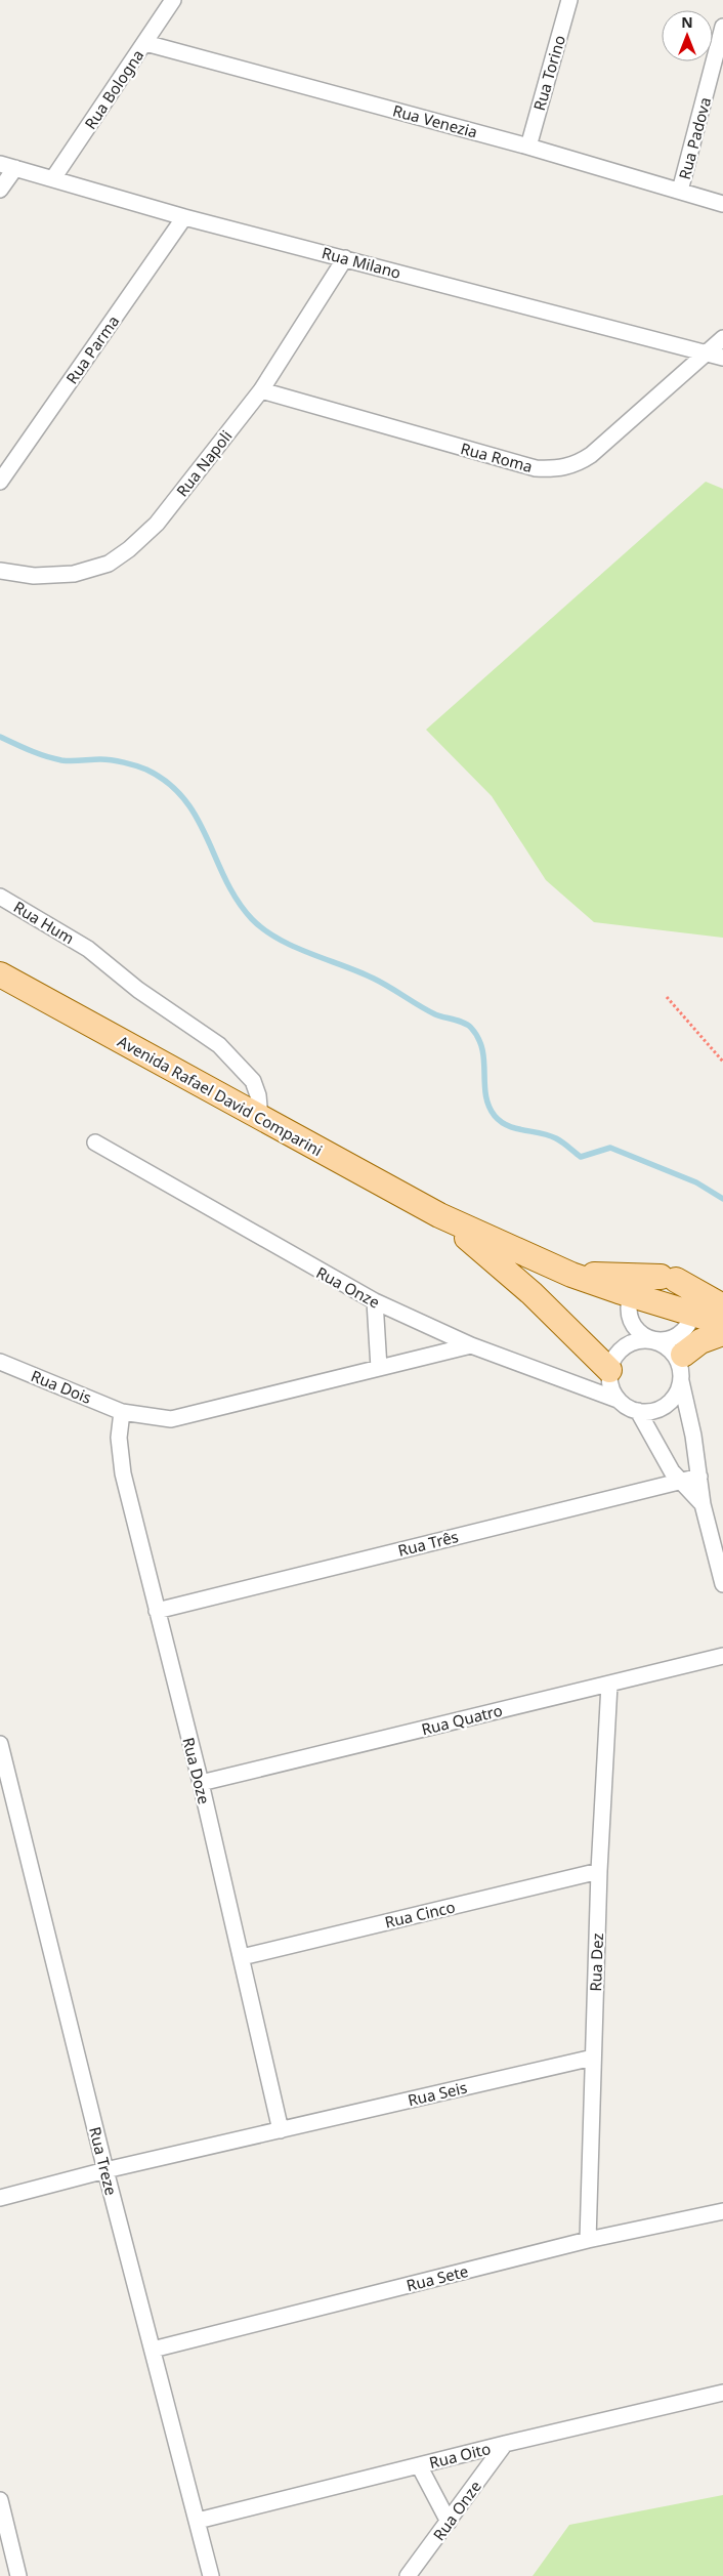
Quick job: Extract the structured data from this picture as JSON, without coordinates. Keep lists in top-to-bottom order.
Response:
{
  "streets": {
    "main road": ["Avenida Rafael David Comparini"],
    "street": [
      "Rua Torino",
      "Rua Bologna",
      "Rua Venezia",
      "Rua Padova",
      "Rua Milano",
      "Rua Parma",
      "Rua Roma",
      "Rua Napoli",
      "Rua Hum",
      "Rua Onze",
      "Rua Dois",
      "Rua Três",
      "Rua Quatro",
      "Rua Doze",
      "Rua Cinco",
      "Rua Dez",
      "Rua Seis",
      "Rua Treze",
      "Rua Sete",
      "Rua Oito"
    ]
  },
  "crossings": [
    ["Rua Torino", "Rua Venezia"],
    ["Rua Bologna", "Rua Venezia"],
    ["Rua Bologna", "Rua Milano"],
    ["Rua Venezia", "Rua Padova"],
    ["Rua Milano", "Rua Parma"],
    ["Rua Milano", "Rua Roma"],
    ["Rua Milano", "Rua Napoli"],
    ["Rua Roma", "Rua Napoli"],
    ["Rua Hum", "Avenida Rafael David Comparini"],
    ["Rua Onze", "Rua Dois"],
    ["Rua Onze", "Rua Oito"],
    ["Rua Dois", "Rua Doze"],
    ["Rua Três", "Rua Doze"],
    ["Rua Quatro", "Rua Doze"],
    ["Rua Quatro", "Rua Dez"],
    ["Rua Doze", "Rua Cinco"],
    ["Rua Doze", "Rua Seis"],
    ["Rua Cinco", "Rua Dez"],
    ["Rua Dez", "Rua Seis"],
    ["Rua Dez", "Rua Sete"],
    ["Rua Seis", "Rua Treze"],
    ["Rua Treze", "Rua Sete"],
    ["Rua Treze", "Rua Oito"]
  ],
  "north": "top"
}
